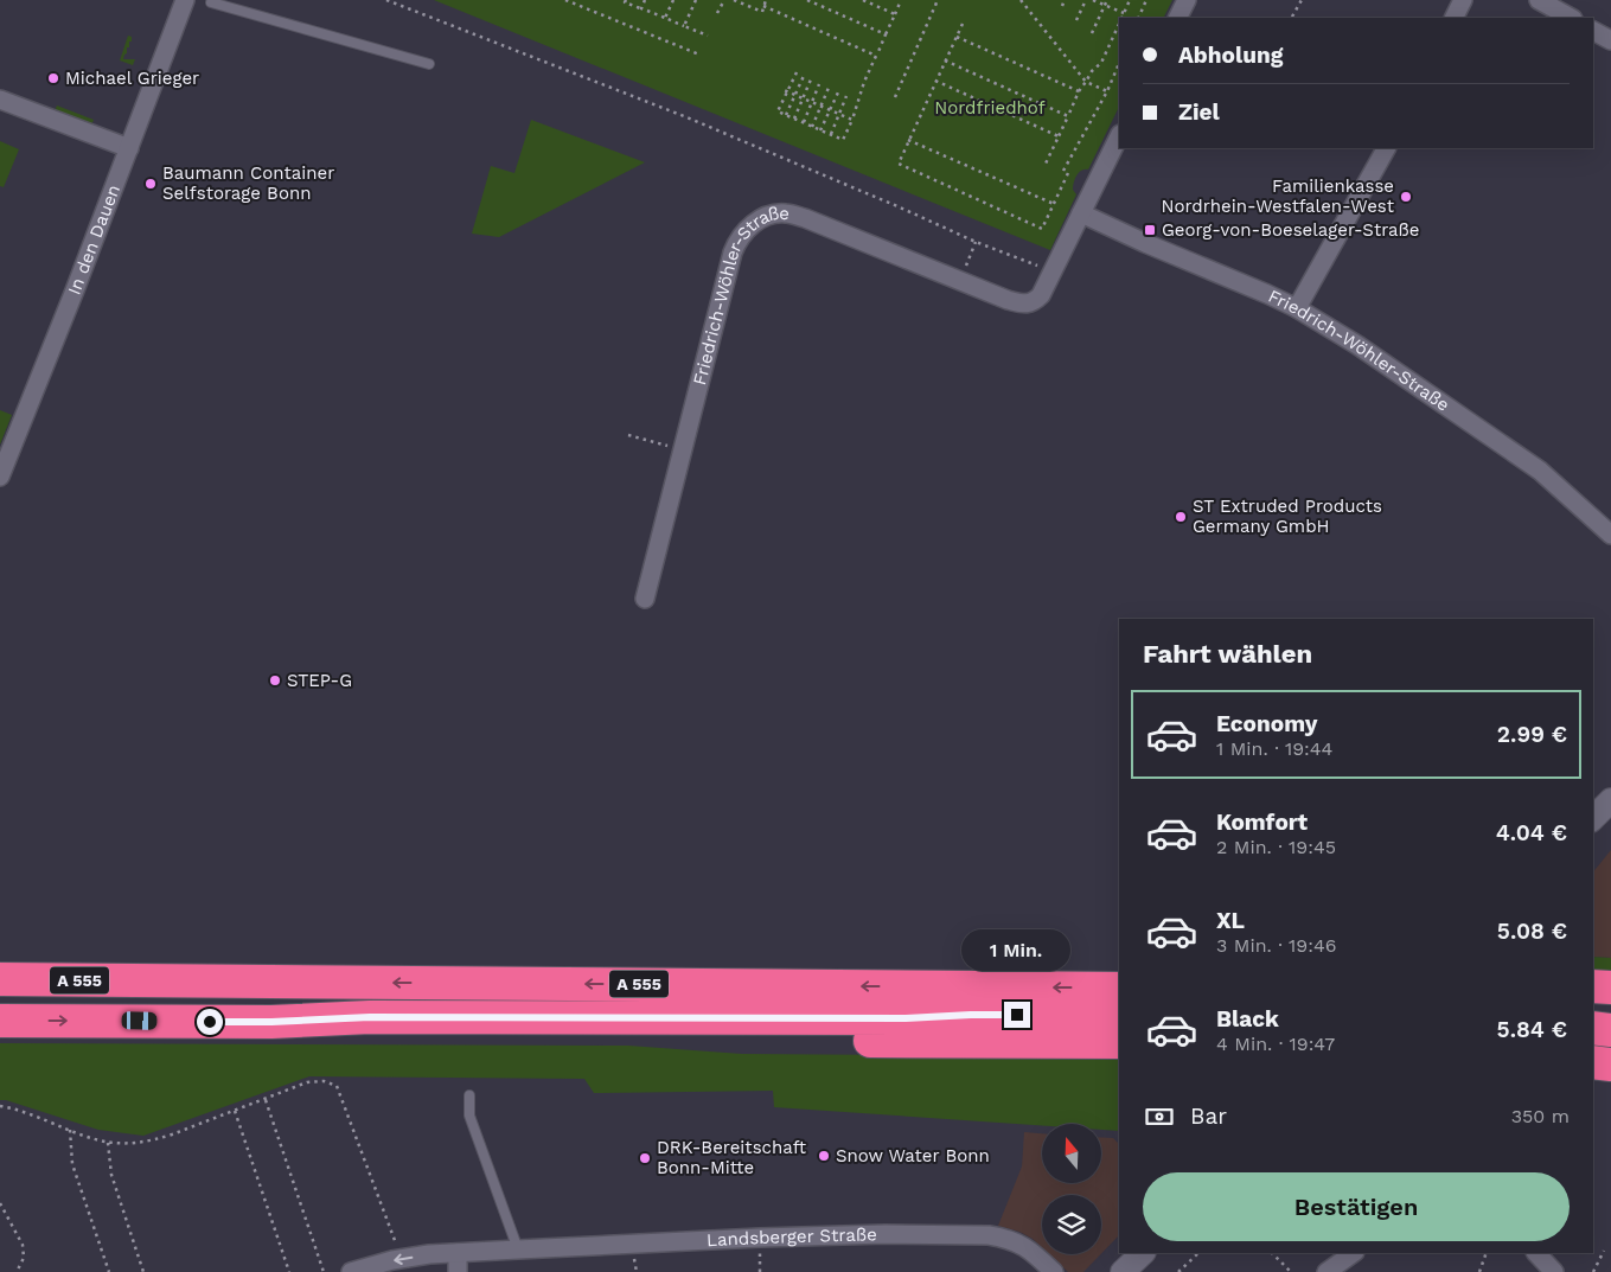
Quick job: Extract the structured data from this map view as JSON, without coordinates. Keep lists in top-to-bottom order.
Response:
{
  "streets": {
    "highway": ["A 555"],
    "street": ["In den Dauen", "Friedrich-Wöhler-Straße", "Landsberger Straße"]
  },
  "parks": ["Nordfriedhof"],
  "places": {
    "other": [
      "Michael Grieger",
      "Baumann Container Selfstorage Bonn",
      "Familienkasse Nordrhein-Westfalen-West",
      "ST Extruded Products Germany GmbH",
      "STEP-G",
      "Snow Water Bonn",
      "DRK-Bereitschaft Bonn-Mitte"
    ],
    "transit": ["Georg-von-Boeselager-Straße"]
  },
  "north": "top",
  "page": {
    "banner": ["Abholung", "Ziel"],
    "heading": "Fahrt wählen",
    "list": [
      {
        "name": "Economy",
        "note": "1 Min. · 19:44",
        "value": "2.99 €"
      },
      {
        "name": "Komfort",
        "note": "2 Min. · 19:45",
        "value": "4.04 €"
      },
      {
        "name": "XL",
        "note": "3 Min. · 19:46",
        "value": "5.08 €"
      },
      {
        "name": "Black",
        "note": "4 Min. · 19:47",
        "value": "5.84 €"
      }
    ],
    "bubble": "1 Min.",
    "pay": ["Bar", "350 m"],
    "buttons": "Bestätigen"
  }
}
